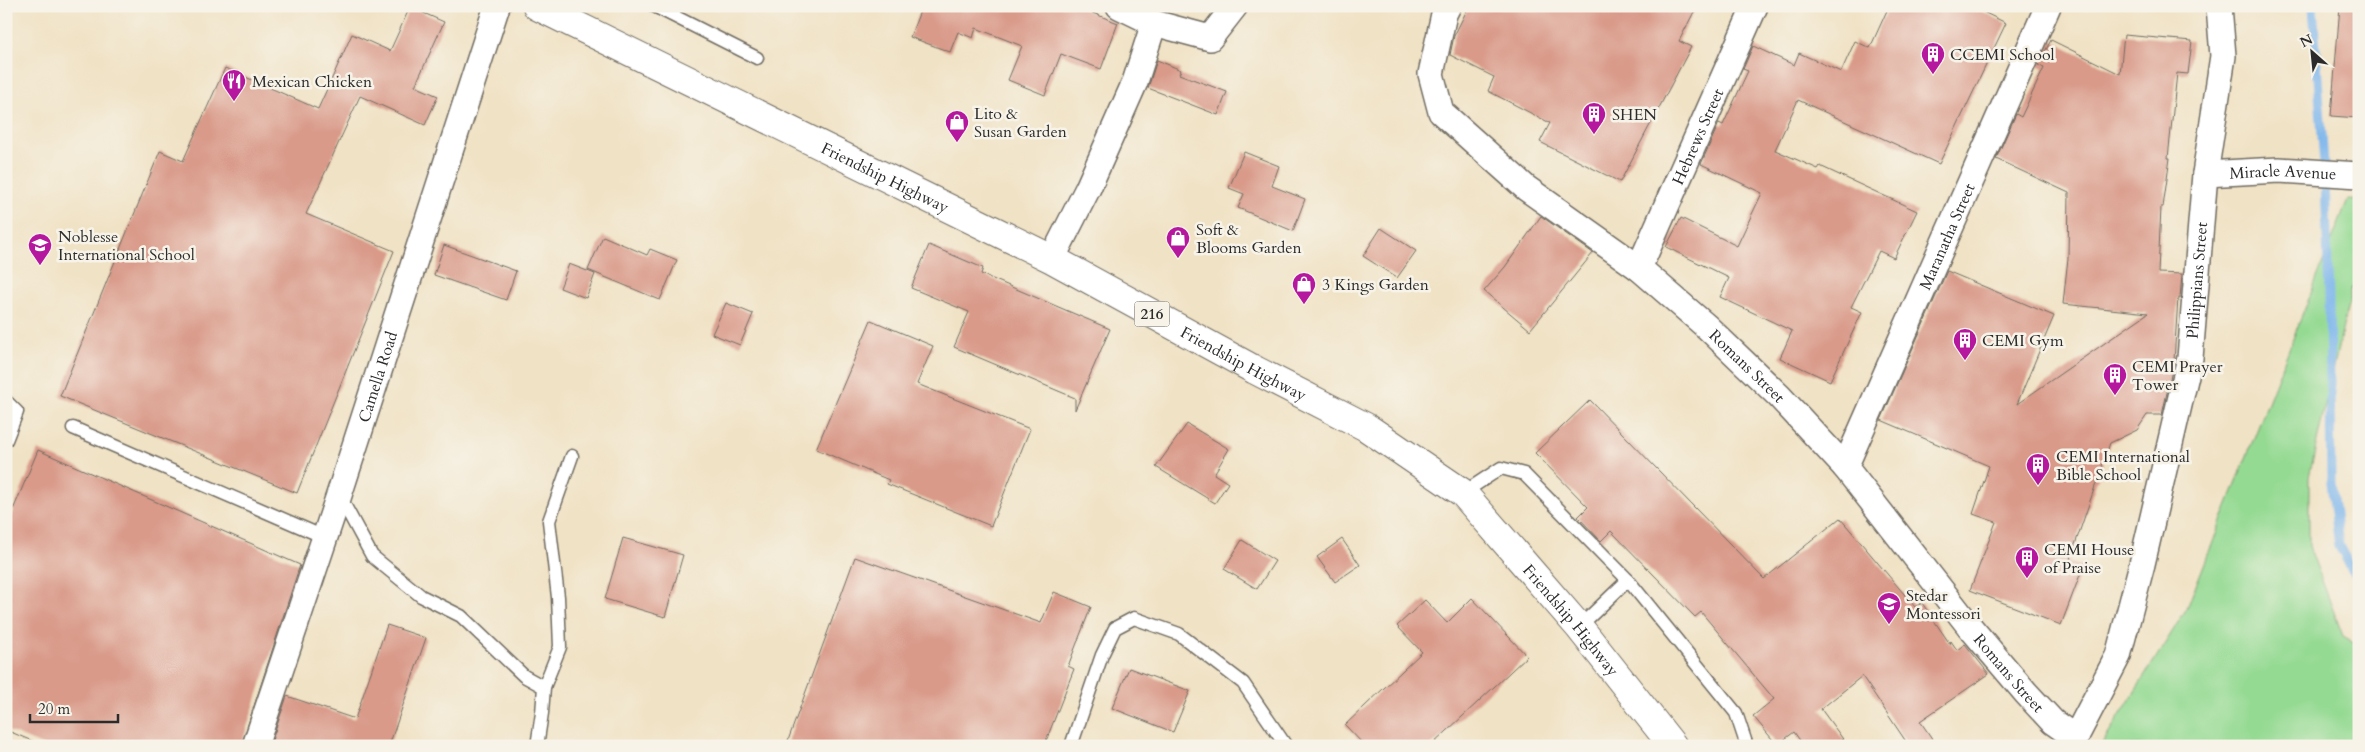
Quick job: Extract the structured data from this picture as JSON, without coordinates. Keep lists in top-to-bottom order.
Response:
{
  "streets": {
    "main road": ["Friendship Highway", "216"],
    "street": [
      "Hebrews Street",
      "Miracle Avenue",
      "Maranatha Street",
      "Philippians Street",
      "Romans Street",
      "Camella Road"
    ]
  },
  "crossings": [
    ["Hebrews Street", "Romans Street"],
    ["Miracle Avenue", "Philippians Street"],
    ["Maranatha Street", "Romans Street"],
    ["Philippians Street", "Romans Street"]
  ],
  "places": {
    "building": [
      "CCEMI School",
      "SHEN",
      "CEMI Gym",
      "CEMI Prayer Tower",
      "CEMI International Bible School",
      "CEMI House of Praise"
    ],
    "restaurant": ["Mexican Chicken"],
    "shop": ["Lito & Susan Garden", "Soft & Blooms Garden", "3 Kings Garden"],
    "school or university": ["Noblesse International School", "Stedar Montessori"]
  },
  "scale_bar": "20 m",
  "north": "top left"
}
